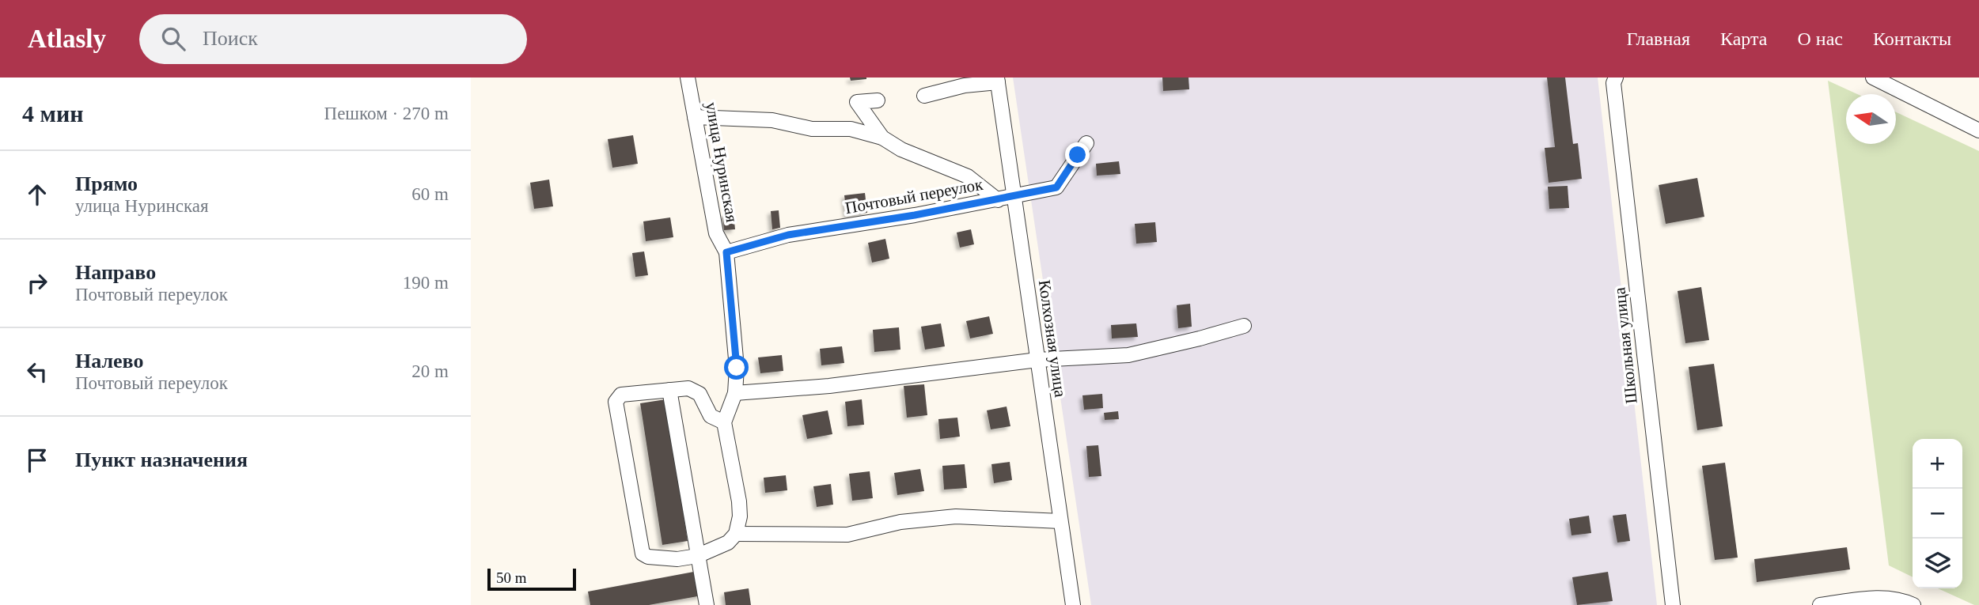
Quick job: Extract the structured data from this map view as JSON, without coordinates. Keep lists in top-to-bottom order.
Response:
{
  "streets": {
    "street": [
      "улица Нуринская",
      "Почтовый переулок",
      "Колхозная улица",
      "Школьная улица"
    ]
  },
  "crossings": [
    ["улица Нуринская", "Почтовый переулок"],
    ["Почтовый переулок", "Колхозная улица"]
  ],
  "scale_bar": "50 m",
  "north": "left",
  "page": {
    "header": "Atlasly",
    "search": "Поиск",
    "nav": [
      "Главная",
      "Карта",
      "О нас",
      "Контакты"
    ],
    "heading": ["4 мин", "Пешком · 270 m"],
    "list": [
      ["Прямо", "улица Нуринская", "60 m"],
      ["Направо", "Почтовый переулок", "190 m"],
      ["Налево", "Почтовый переулок", "20 m"],
      "Пункт назначения"
    ],
    "map_buttons": ["+", "−"],
    "scale": "50 m"
  }
}
